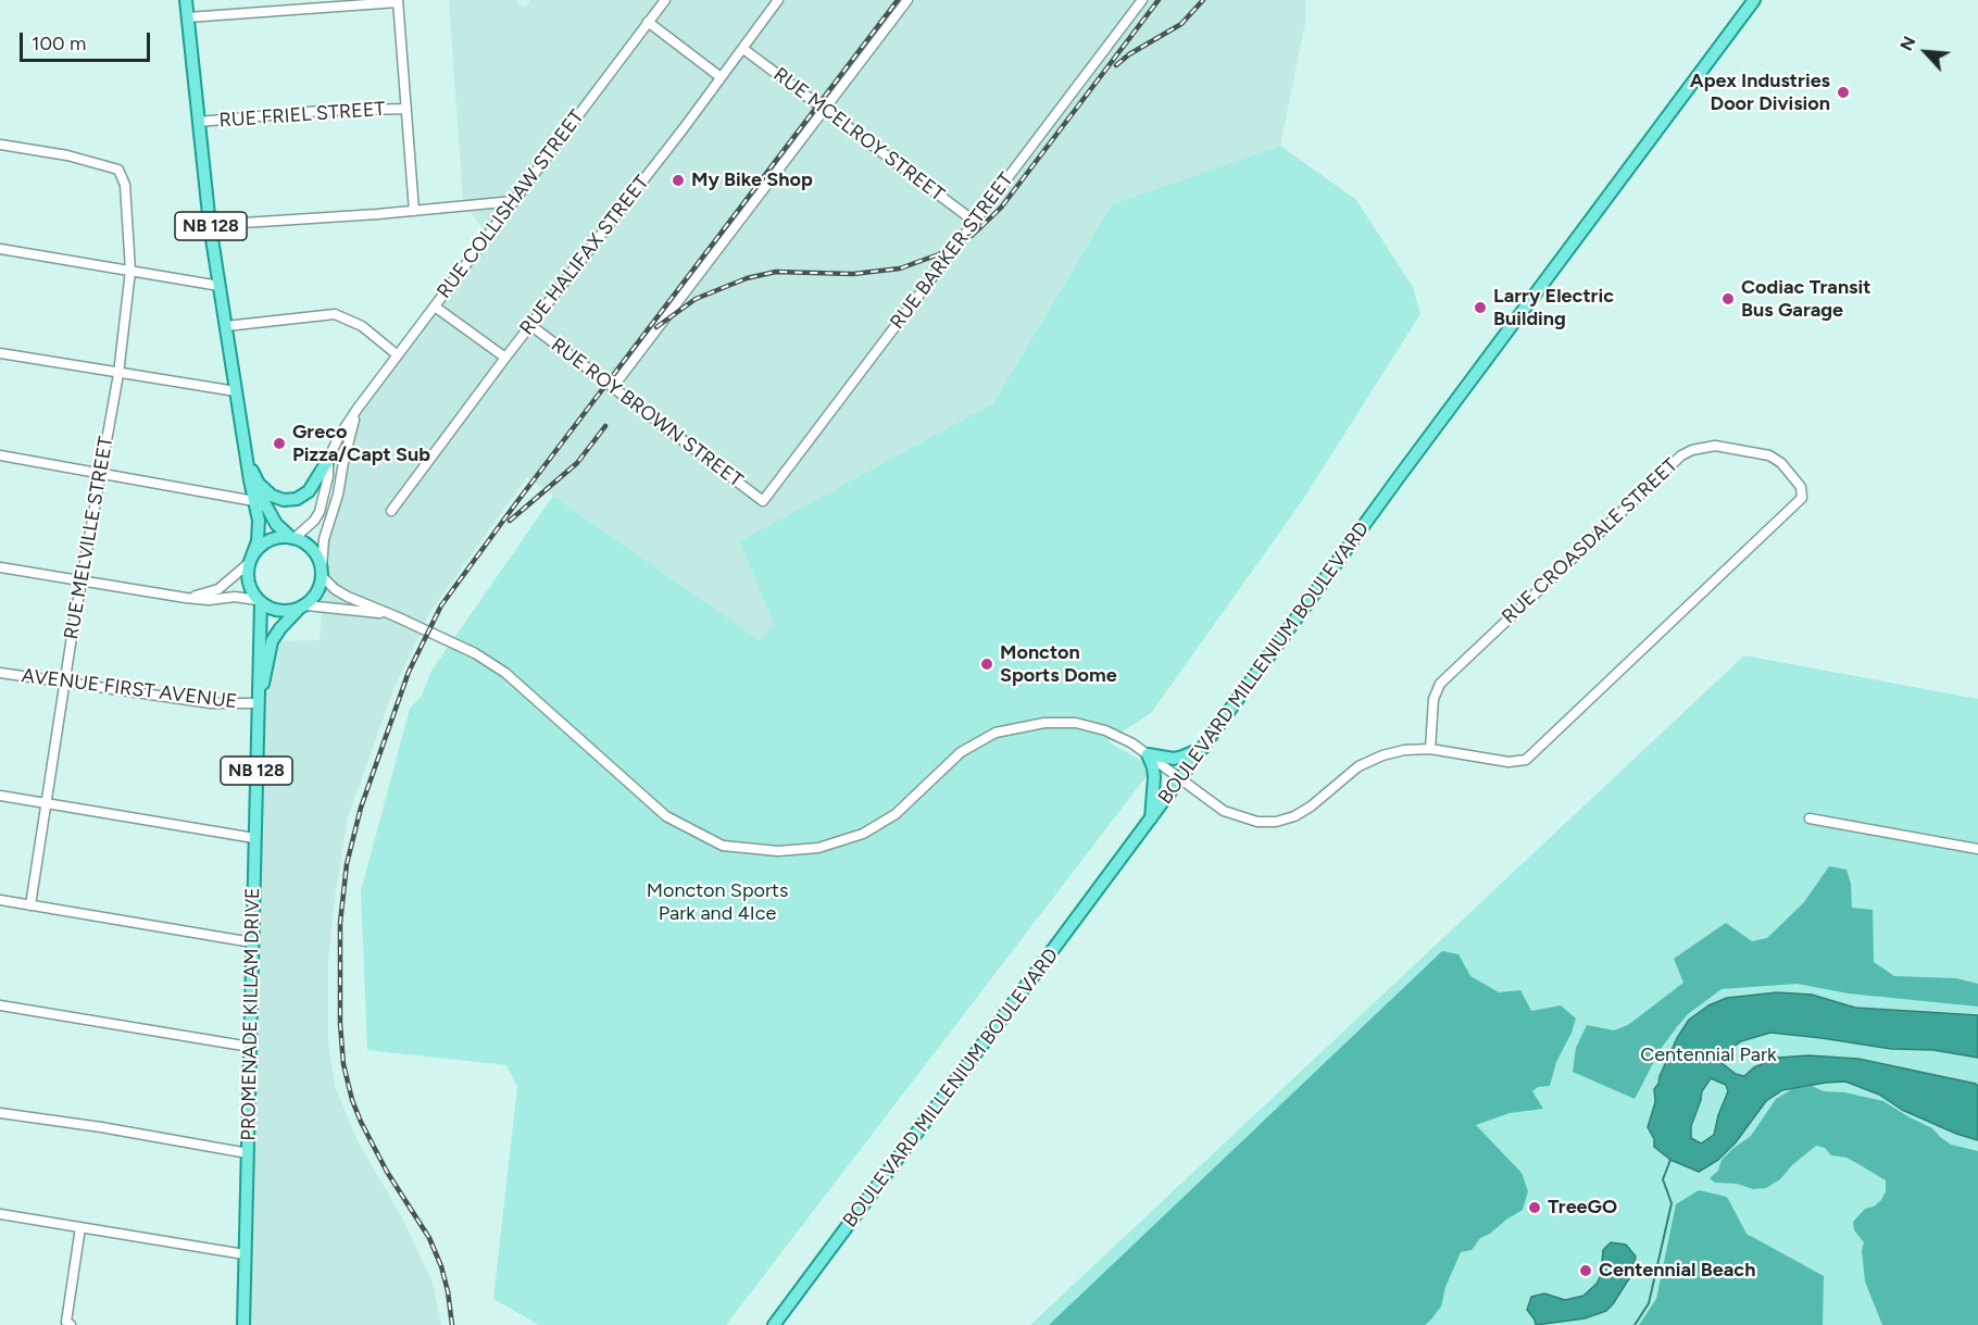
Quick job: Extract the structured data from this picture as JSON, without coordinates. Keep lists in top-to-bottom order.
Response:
{
  "streets": {
    "main road": ["NB 128", "BOULEVARD MILLENIUM BOULEVARD", "PROMENADE KILLAM DRIVE"],
    "street": [
      "RUE FRIEL STREET",
      "RUE MCELROY STREET",
      "RUE COLLISHAW STREET",
      "RUE BARKER STREET",
      "RUE HALIFAX STREET",
      "RUE ROY BROWN STREET",
      "RUE MELVILLE STREET",
      "RUE CROASDALE STREET",
      "AVENUE FIRST AVENUE"
    ]
  },
  "crossings": [
    ["RUE FRIEL STREET", "NB 128"],
    ["RUE MCELROY STREET", "RUE BARKER STREET"],
    ["RUE MCELROY STREET", "RUE HALIFAX STREET"],
    ["RUE COLLISHAW STREET", "NB 128"],
    ["RUE COLLISHAW STREET", "PROMENADE KILLAM DRIVE"],
    ["NB 128", "PROMENADE KILLAM DRIVE"],
    ["RUE BARKER STREET", "RUE ROY BROWN STREET"],
    ["RUE HALIFAX STREET", "RUE ROY BROWN STREET"],
    ["RUE MELVILLE STREET", "AVENUE FIRST AVENUE"],
    ["AVENUE FIRST AVENUE", "PROMENADE KILLAM DRIVE"]
  ],
  "parks": ["Moncton Sports Park and 4Ice", "Centennial Park"],
  "places": [
    "Apex Industries Door Division",
    "My Bike Shop",
    "Codiac Transit Bus Garage",
    "Larry Electric Building",
    "Greco Pizza/Capt Sub",
    "Moncton Sports Dome",
    "TreeGO",
    "Centennial Beach"
  ],
  "scale_bar": "100 m",
  "north": "top left"
}
